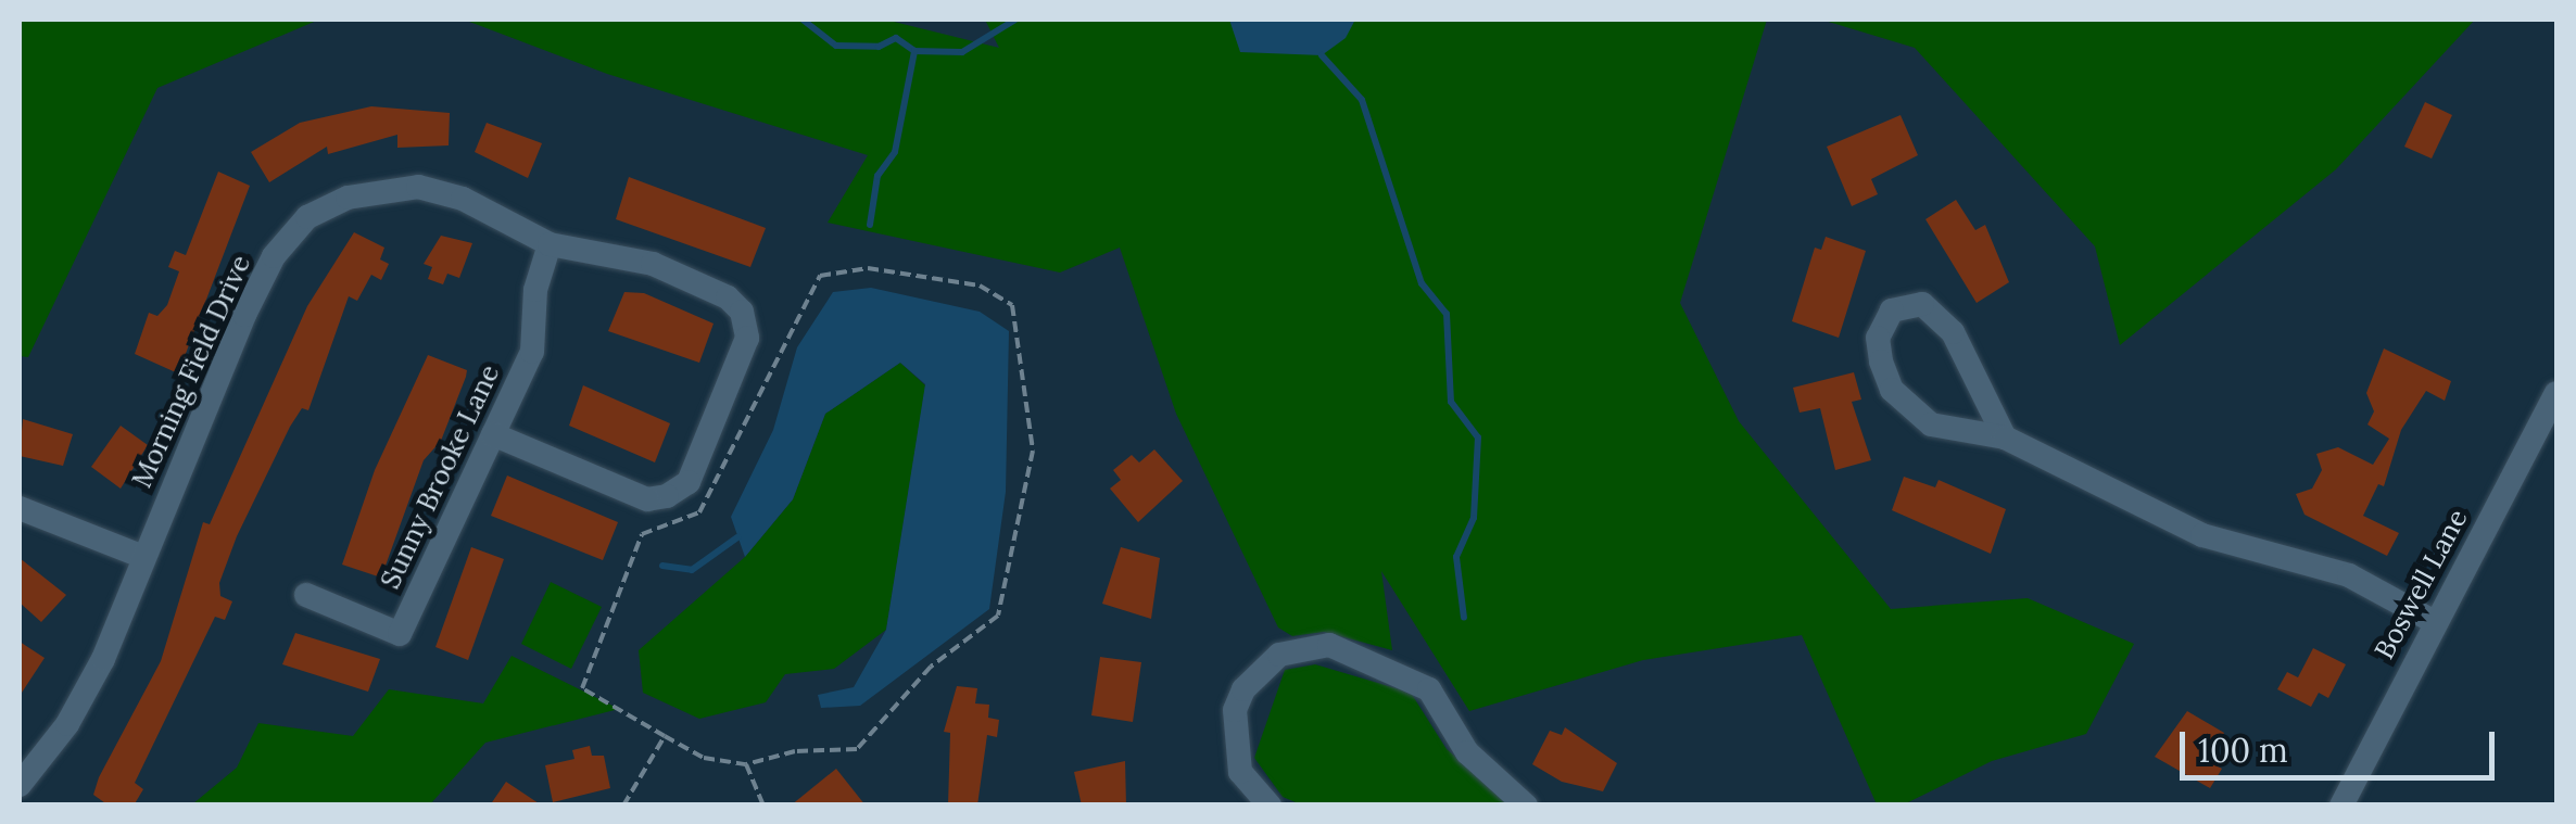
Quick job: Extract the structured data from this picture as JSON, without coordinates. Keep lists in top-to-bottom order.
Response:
{
  "streets": {
    "street": ["Morning Field Drive", "Sunny Brooke Lane", "Boswell Lane"]
  },
  "crossings": [
    ["Morning Field Drive", "Sunny Brooke Lane"]
  ],
  "scale_bar": "100 m"
}
